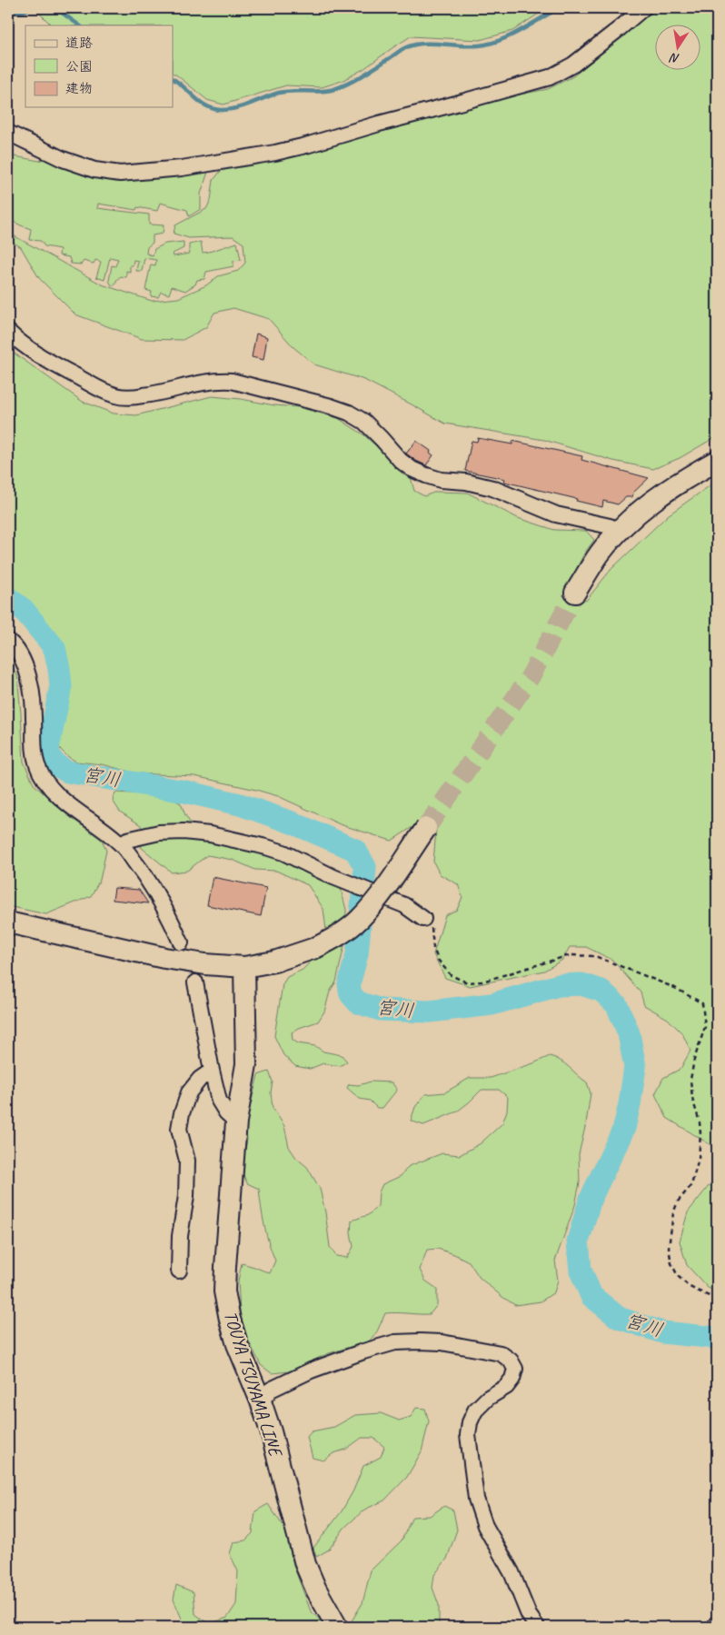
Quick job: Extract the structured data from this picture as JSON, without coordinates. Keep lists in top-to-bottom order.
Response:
{
  "streets": {
    "main road": ["TOUYA TSUYAMA LINE"]
  },
  "water": ["宮川"],
  "legend": ["道路", "公園", "建物"],
  "north": "bottom"
}
